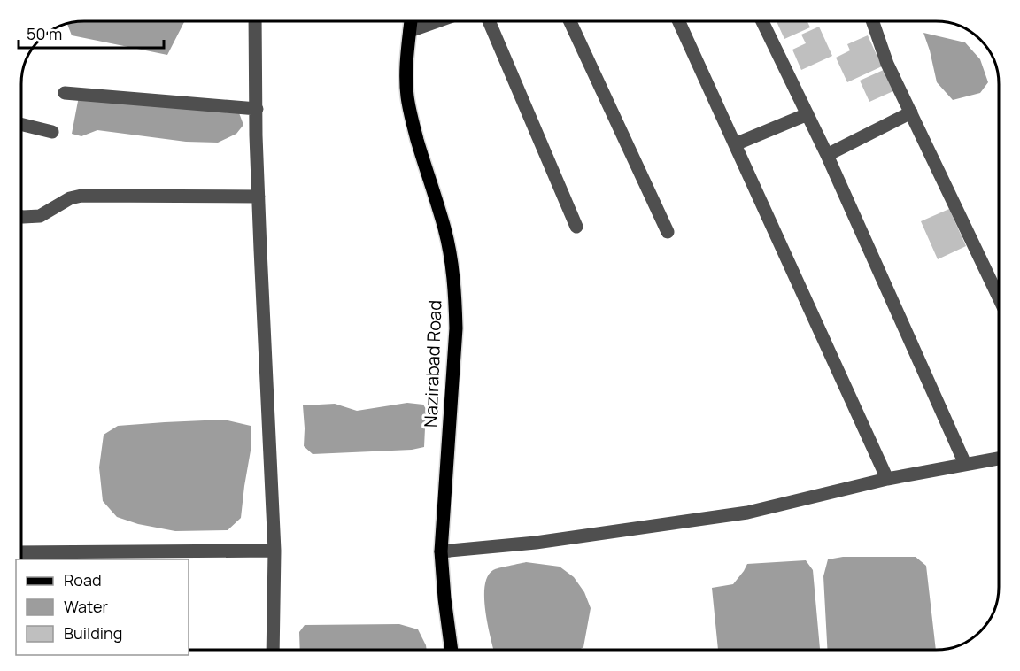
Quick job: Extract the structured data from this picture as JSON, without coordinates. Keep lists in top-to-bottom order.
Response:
{
  "streets": {
    "main road": ["Nazirabad Road"]
  },
  "legend": ["Road", "Water", "Building"],
  "scale_bar": "50 m"
}
